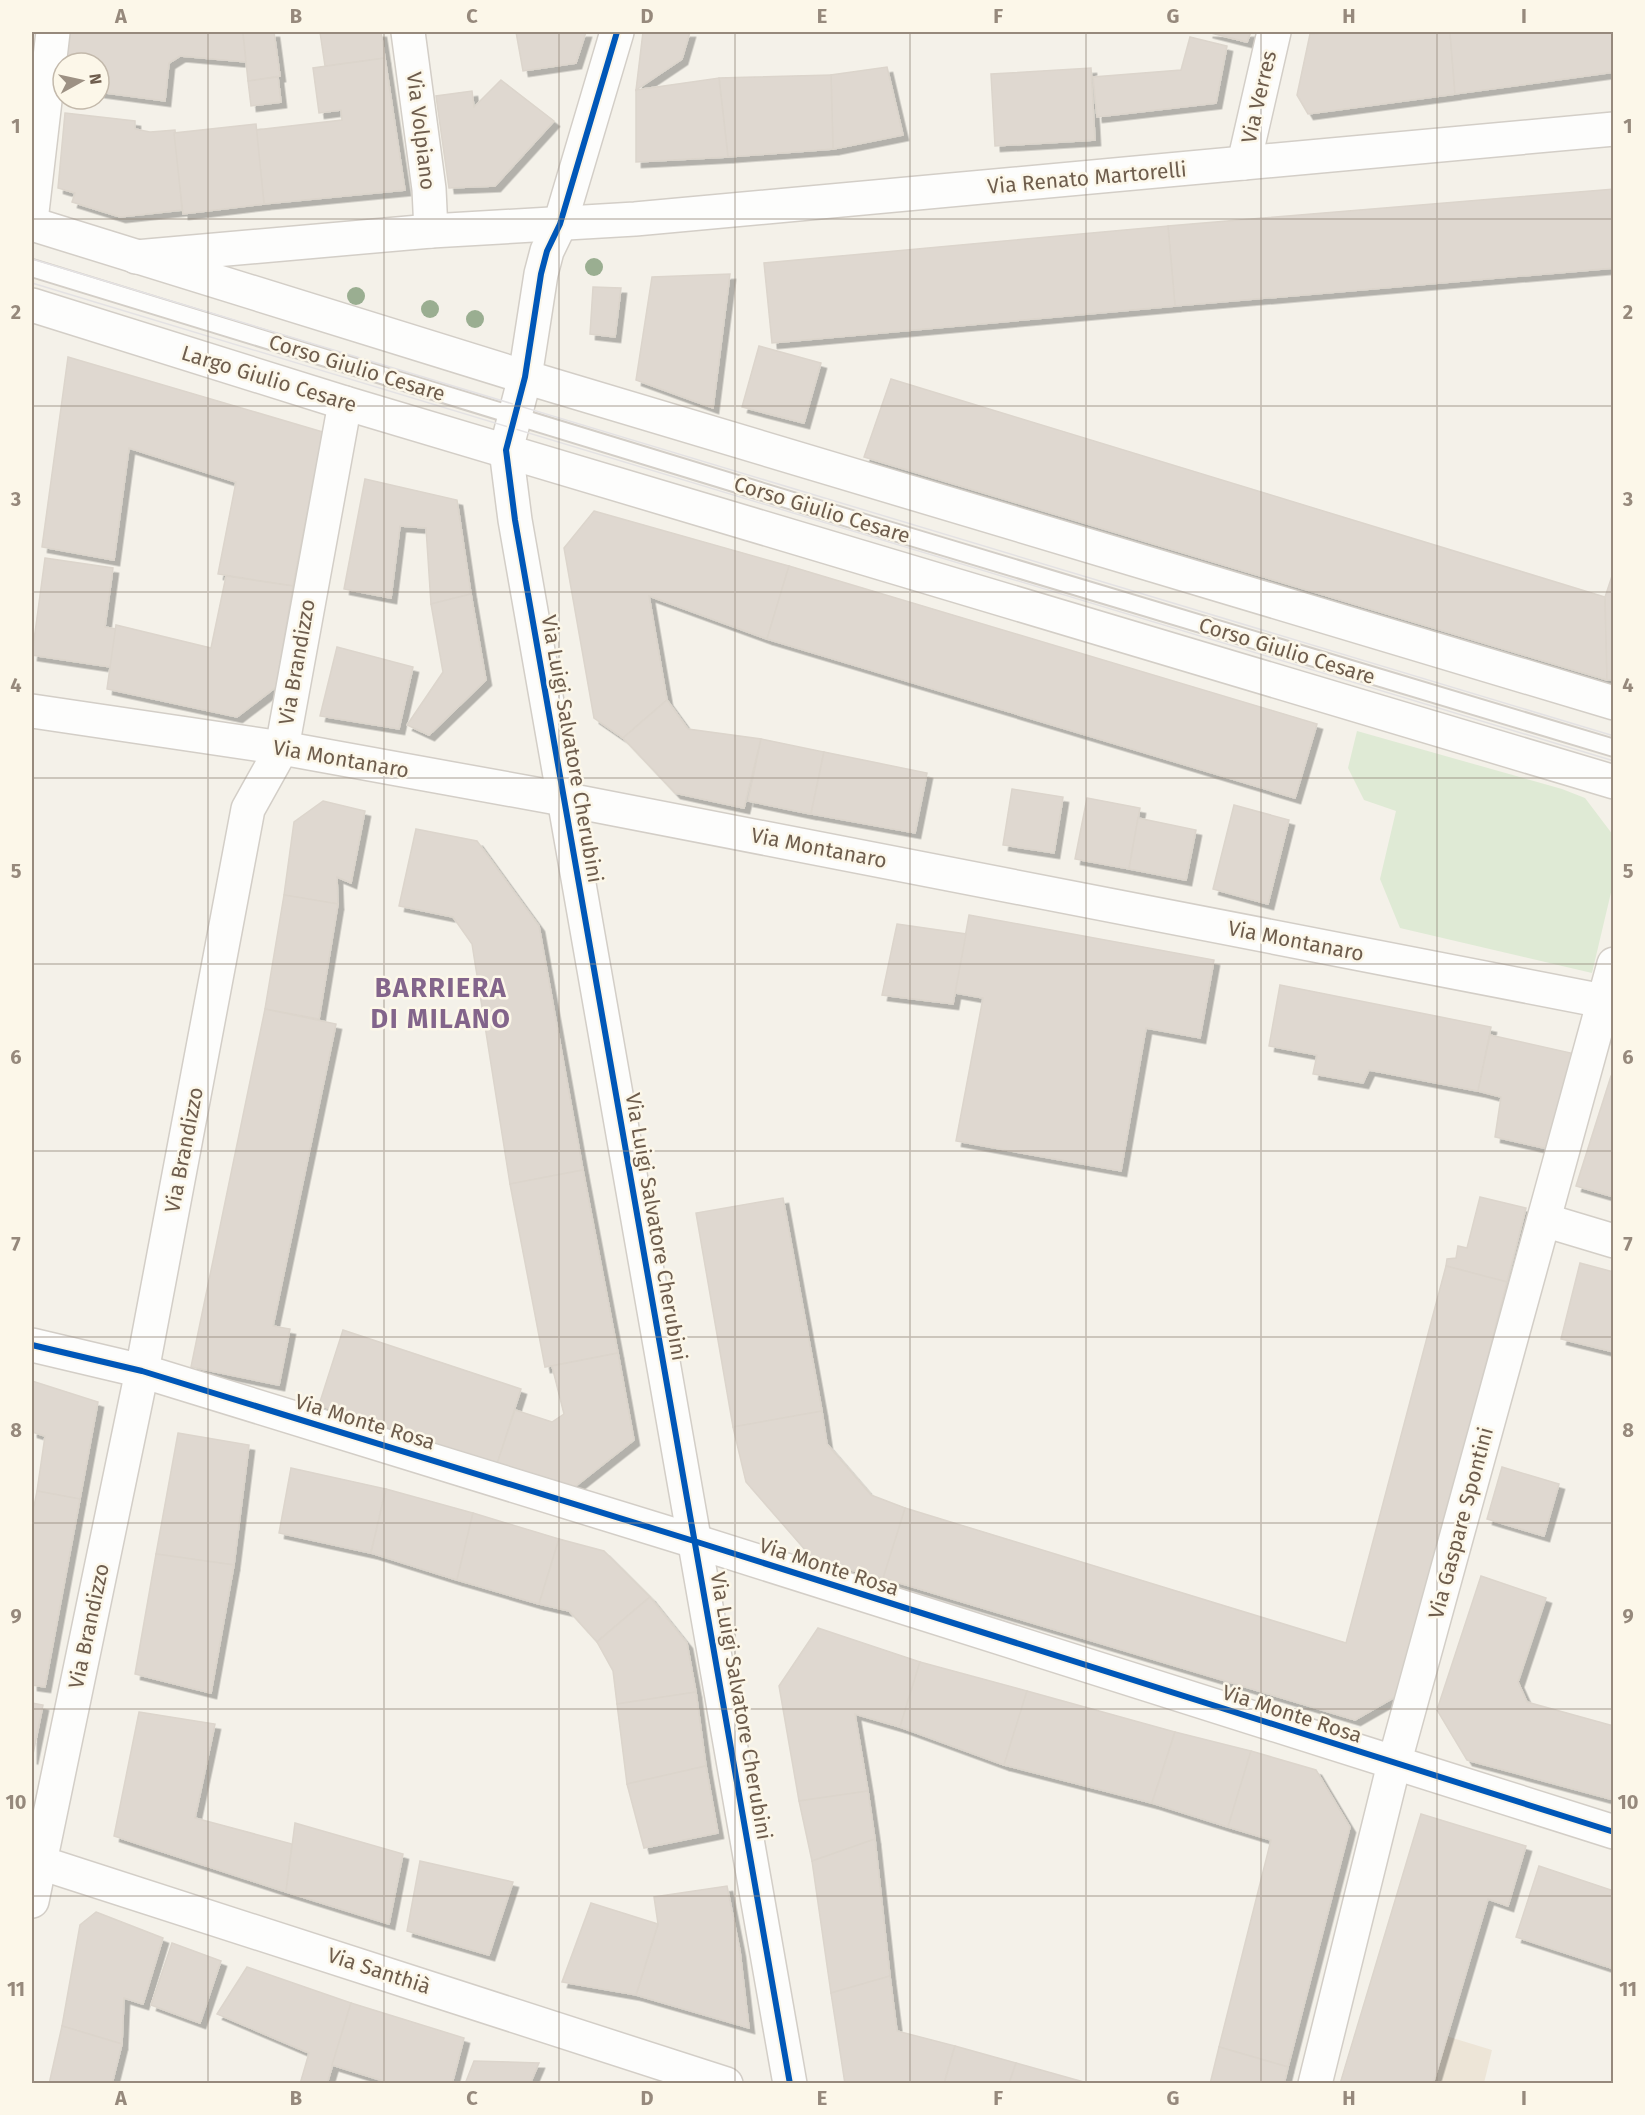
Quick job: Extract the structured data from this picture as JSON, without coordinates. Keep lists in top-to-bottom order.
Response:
{
  "streets": {
    "street": [
      "Via Verres",
      "Via Volpiano",
      "Via Renato Martorelli",
      "Corso Giulio Cesare",
      "Largo Giulio Cesare",
      "Via Brandizzo",
      "Via Luigi Salvatore Cherubini",
      "Via Montanaro",
      "Via Monte Rosa",
      "Via Gaspare Spontini",
      "Via Santhià"
    ]
  },
  "crossings": [
    ["Via Verres", "Via Renato Martorelli"],
    ["Corso Giulio Cesare", "Largo Giulio Cesare"],
    ["Corso Giulio Cesare", "Via Luigi Salvatore Cherubini"],
    ["Largo Giulio Cesare", "Via Brandizzo"],
    ["Largo Giulio Cesare", "Via Luigi Salvatore Cherubini"],
    ["Via Brandizzo", "Via Montanaro"],
    ["Via Brandizzo", "Via Monte Rosa"],
    ["Via Brandizzo", "Via Santhià"],
    ["Via Luigi Salvatore Cherubini", "Via Montanaro"],
    ["Via Luigi Salvatore Cherubini", "Via Monte Rosa"],
    ["Via Montanaro", "Via Gaspare Spontini"],
    ["Via Monte Rosa", "Via Gaspare Spontini"]
  ],
  "districts": ["BARRIERA DI MILANO"],
  "north": "right",
  "grid": {
    "columns": [
      "A",
      "B",
      "C",
      "D",
      "E",
      "F",
      "G",
      "H",
      "I"
    ],
    "rows": [
      "1",
      "2",
      "3",
      "4",
      "5",
      "6",
      "7",
      "8",
      "9",
      "10",
      "11"
    ]
  }
}
